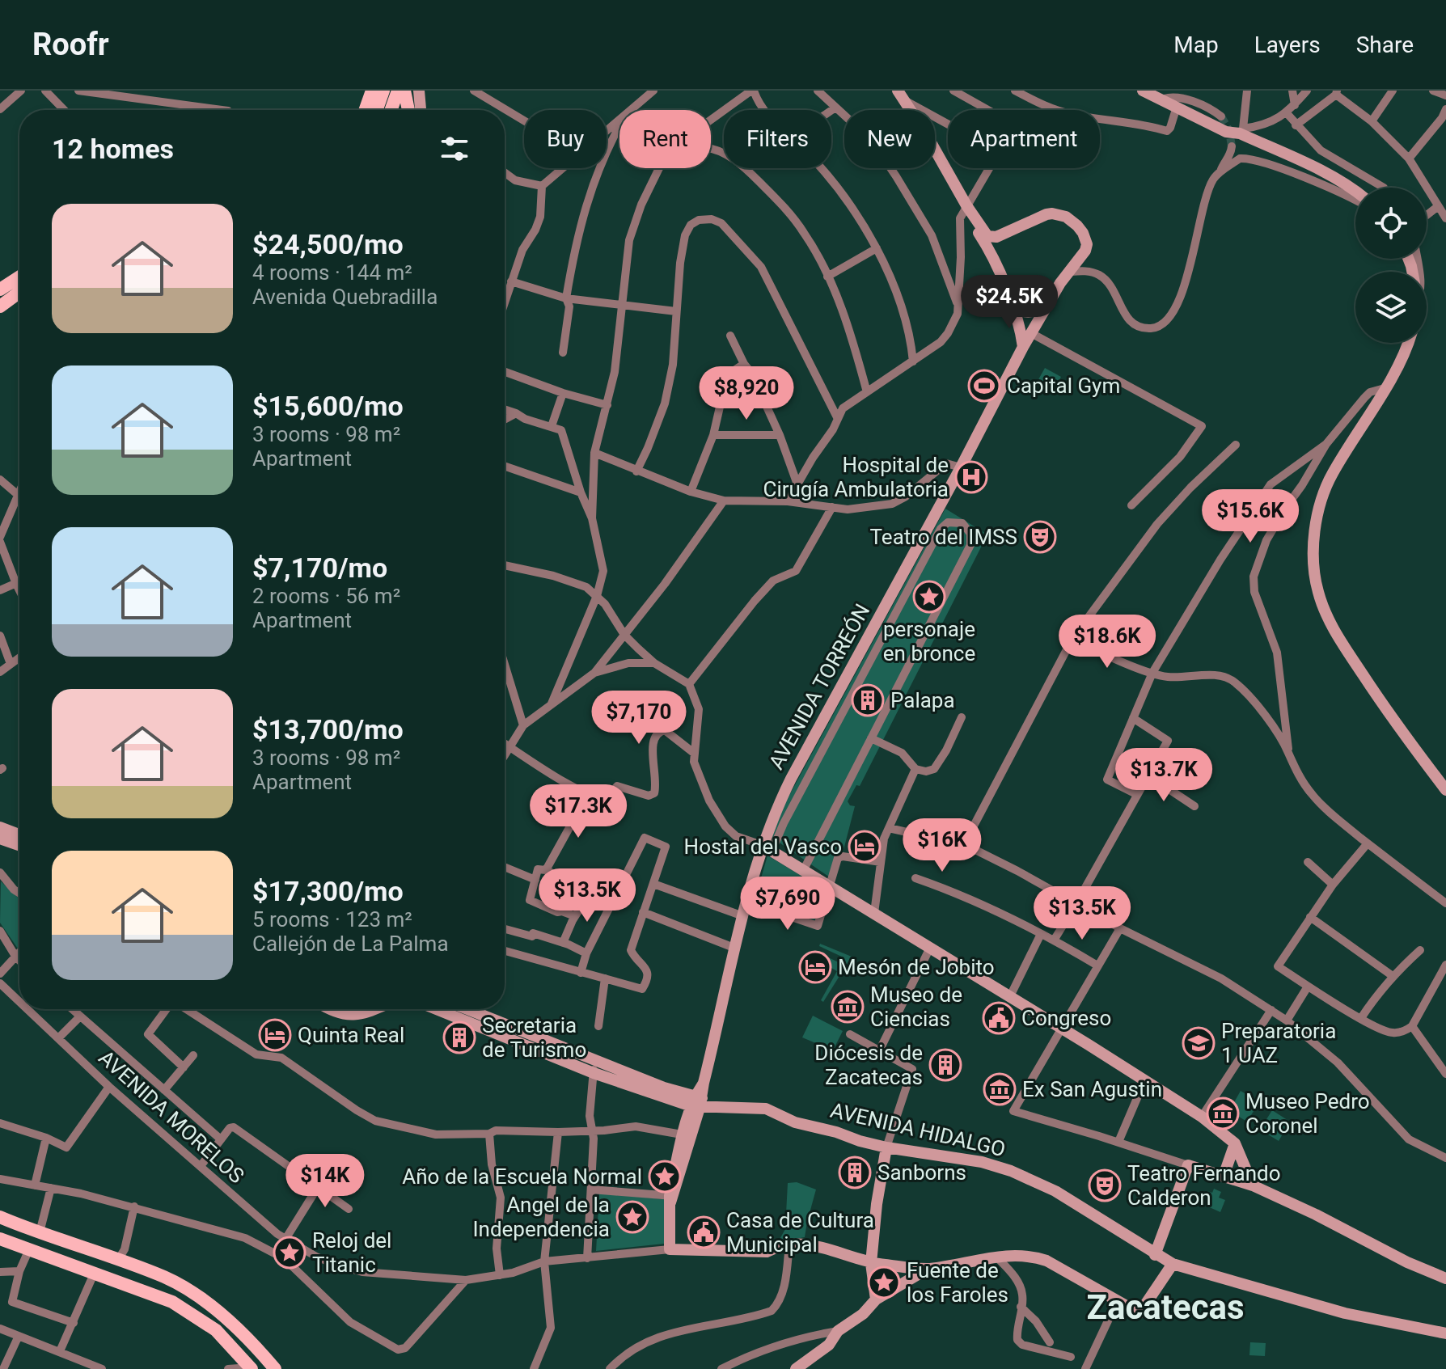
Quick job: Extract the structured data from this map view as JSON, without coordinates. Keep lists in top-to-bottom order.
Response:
{
  "streets": {
    "street": ["AVENIDA TORREÓN", "AVENIDA MORELOS", "AVENIDA HIDALGO"]
  },
  "crossings": [
    ["AVENIDA TORREÓN", "AVENIDA HIDALGO"]
  ],
  "districts": ["Zacatecas"],
  "places": {
    "sports": ["Capital Gym"],
    "hospital": ["Hospital de Cirugía Ambulatoria"],
    "theatre": ["Teatro del IMSS", "Teatro Fernando Calderon"],
    "place": [
      "personaje en bronce",
      "Año de la Escuela Normal",
      "Angel de la Independencia",
      "Reloj del Titanic",
      "Fuente de los Faroles"
    ],
    "building": [
      "Palapa",
      "Secretaria de Turismo",
      "Diócesis de Zacatecas",
      "Sanborns"
    ],
    "hotel": ["Hostal del Vasco", "Mesón de Jobito", "Quinta Real"],
    "museum": ["Museo de Ciencias", "Ex San Agustin", "Museo Pedro Coronel"],
    "public building": ["Congreso", "Casa de Cultura Municipal"],
    "school or university": ["Preparatoria 1 UAZ"]
  },
  "page": {
    "header": "Roofr",
    "nav": ["Map", "Layers", "Share"],
    "chip": [
      "Buy",
      "Rent",
      "Filters",
      "New",
      "Apartment"
    ],
    "heading": "12 homes",
    "list": [
      {
        "name": "$24,500/mo",
        "note": "4 rooms · 144 m² · Avenida Quebradilla"
      },
      {
        "name": "$15,600/mo",
        "note": "3 rooms · 98 m² · Apartment"
      },
      {
        "name": "$7,170/mo",
        "note": "2 rooms · 56 m² · Apartment"
      },
      {
        "name": "$13,700/mo",
        "note": "3 rooms · 98 m² · Apartment"
      },
      {
        "name": "$17,300/mo",
        "note": "5 rooms · 123 m² · Callejón de La Palma"
      }
    ],
    "price": [
      "$24.5K",
      "$8,920",
      "$15.6K",
      "$18.6K",
      "$7,170",
      "$13.7K",
      "$17.3K",
      "$16K",
      "$13.5K",
      "$7,690",
      "$13.5K",
      "$14K"
    ]
  }
}
